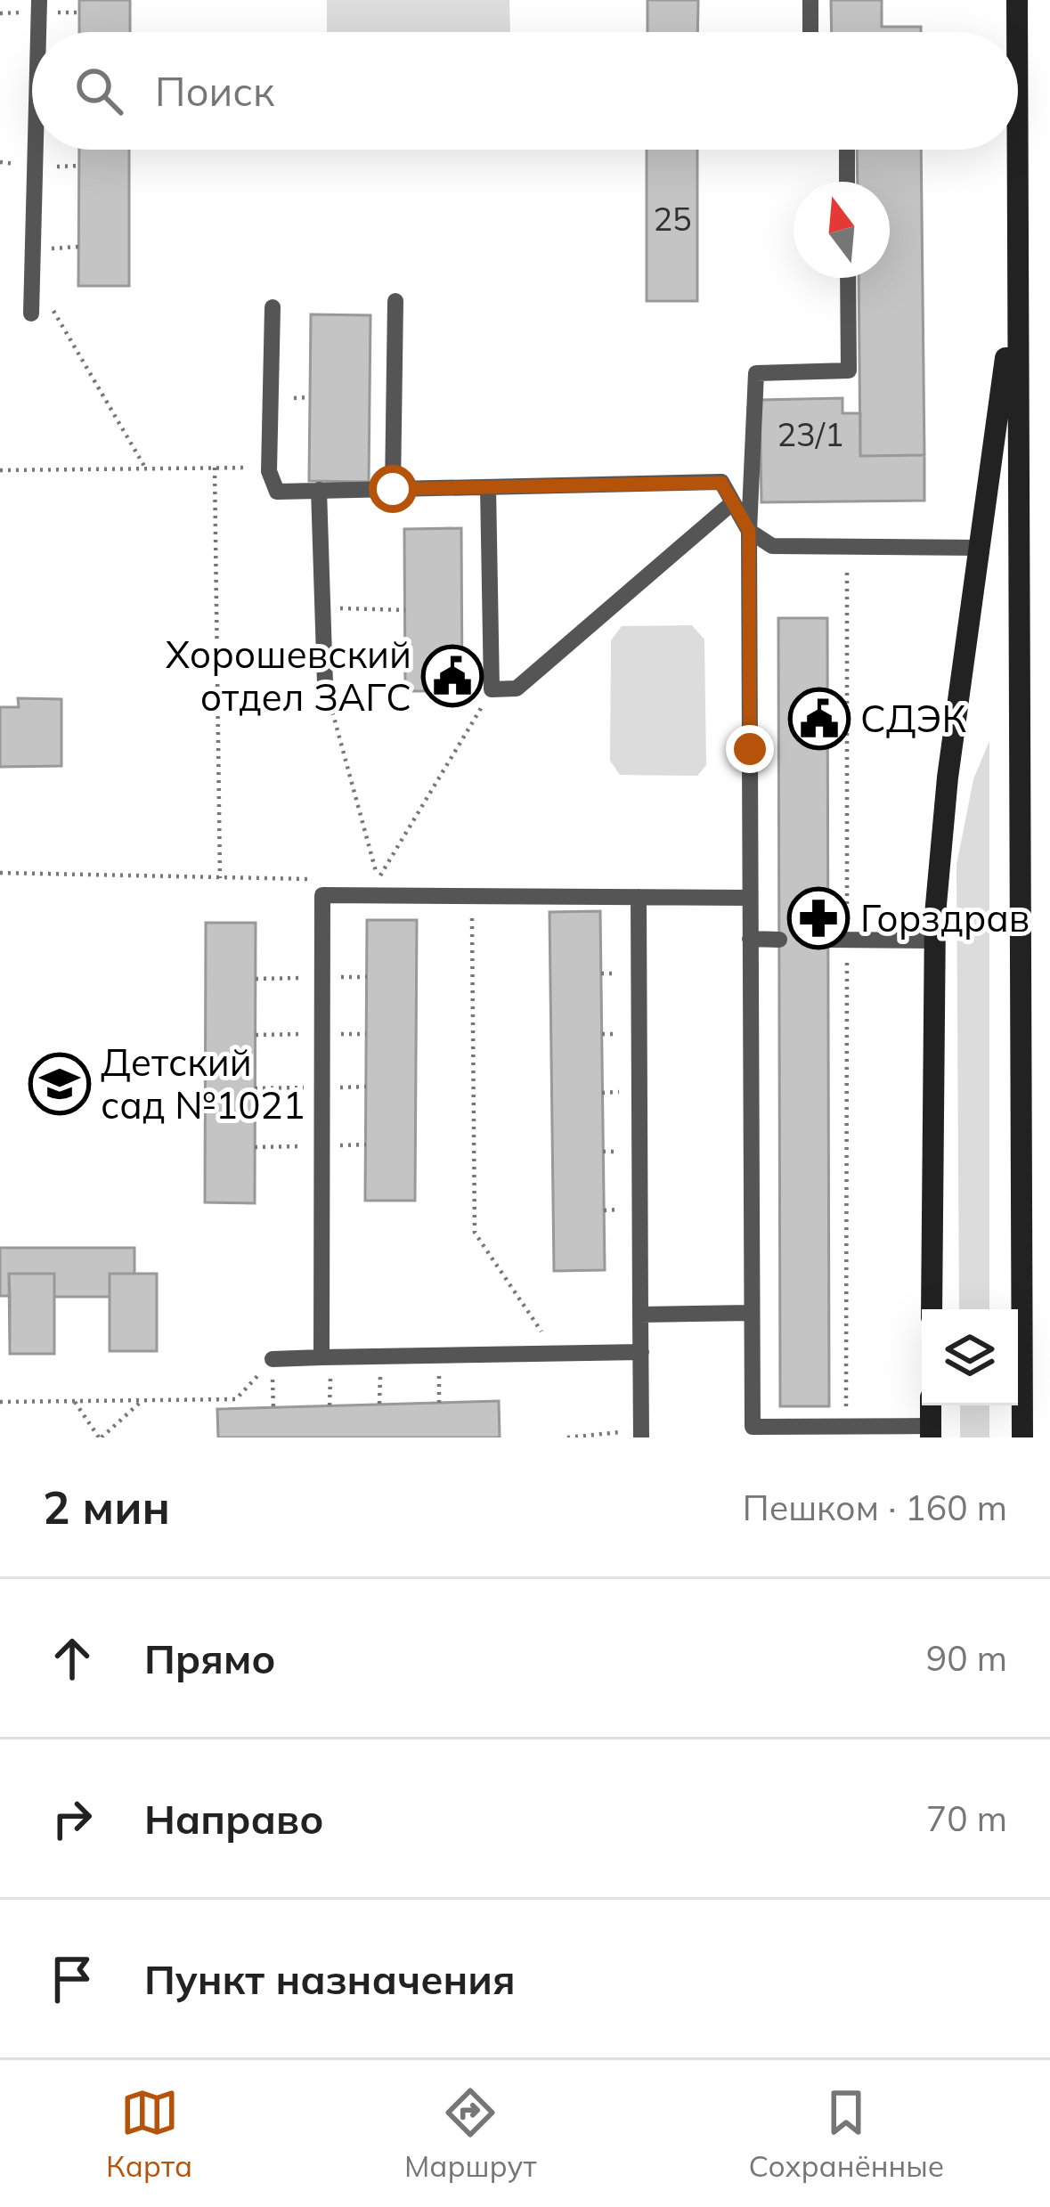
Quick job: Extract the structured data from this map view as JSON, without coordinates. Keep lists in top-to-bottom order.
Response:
{
  "places": {
    "public building": ["Хорошевский отдел ЗАГС", "СДЭК"],
    "pharmacy": ["Горздрав"],
    "school or university": ["Детский сад №1021"]
  },
  "house_numbers": ["25", "23/1"],
  "north": "top",
  "page": {
    "search": "Поиск",
    "heading": ["2 мин", "Пешком · 160 m"],
    "list": [
      ["Прямо", "90 m"],
      ["Направо", "70 m"],
      "Пункт назначения"
    ],
    "nav": ["Карта", "Маршрут", "Сохранённые"]
  }
}
